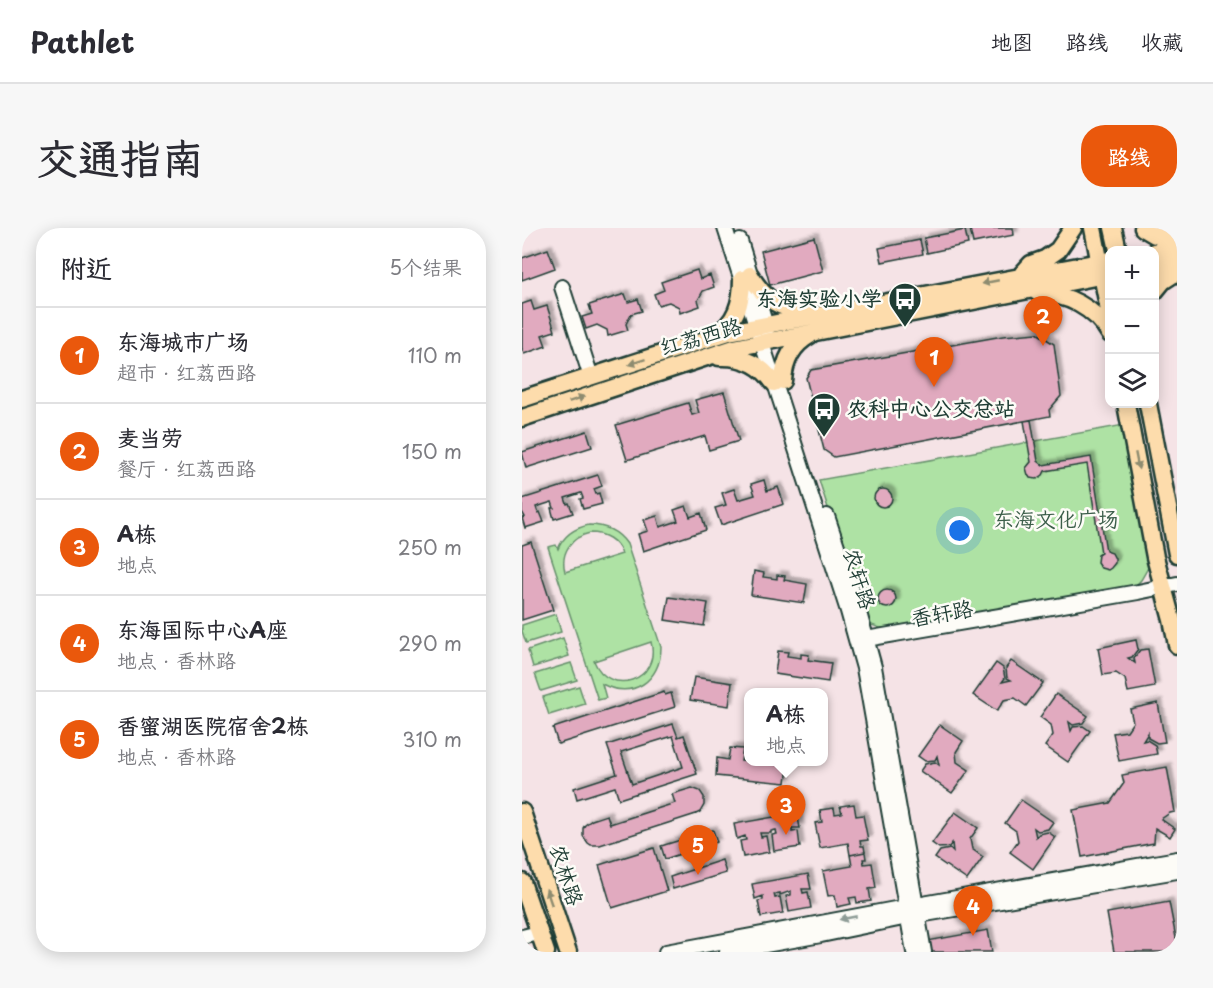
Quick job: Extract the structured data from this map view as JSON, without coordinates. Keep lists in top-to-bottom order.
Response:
{
  "streets": {
    "main road": ["红荔西路", "农林路"],
    "street": ["农轩路", "香轩路"]
  },
  "crossings": [
    ["红荔西路", "农轩路"],
    ["农轩路", "香轩路"]
  ],
  "parks": ["东海文化广场"],
  "places": {
    "bus stop": ["东海实验小学", "农科中心公交总站"]
  },
  "page": {
    "header": "Pathlet",
    "nav": ["地图", "路线", "收藏"],
    "title": "交通指南",
    "buttons": "路线",
    "heading": ["附近", "5个结果"],
    "map_buttons": ["+", "−"],
    "pins": [
      "2",
      "1",
      "3",
      "5",
      "4"
    ],
    "list": [
      {
        "mark": "1",
        "name": "东海城市广场",
        "note": "超市 · 红荔西路",
        "value": "110 m"
      },
      {
        "mark": "2",
        "name": "麦当劳",
        "note": "餐厅 · 红荔西路",
        "value": "150 m"
      },
      {
        "mark": "3",
        "name": "A栋",
        "note": "地点",
        "value": "250 m"
      },
      {
        "mark": "4",
        "name": "东海国际中心A座",
        "note": "地点 · 香林路",
        "value": "290 m"
      },
      {
        "mark": "5",
        "name": "香蜜湖医院宿舍2栋",
        "note": "地点 · 香林路",
        "value": "310 m"
      }
    ],
    "popup": ["A栋", "地点"]
  }
}
